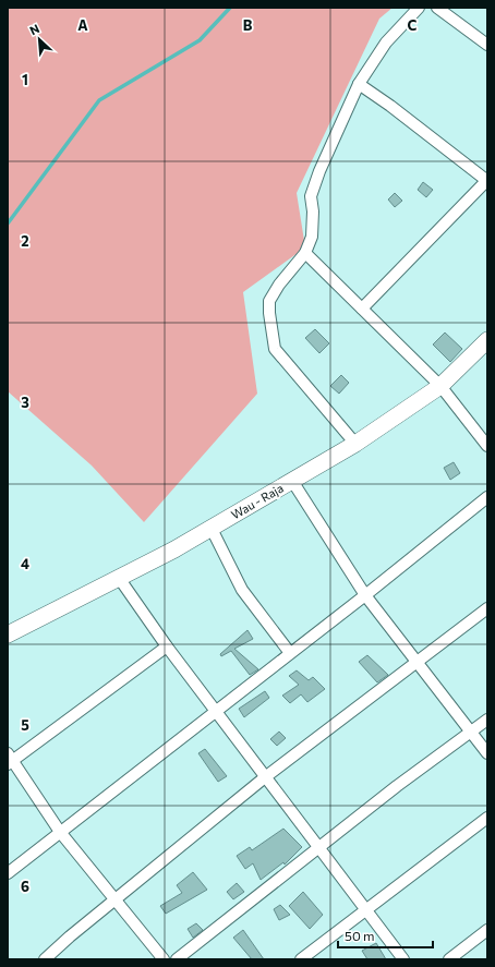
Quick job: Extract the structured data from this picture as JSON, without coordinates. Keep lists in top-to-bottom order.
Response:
{
  "streets": {
    "main road": ["Wau - Raja"]
  },
  "scale_bar": "50 m",
  "north": "top left",
  "grid": {
    "columns": ["A", "B", "C"],
    "rows": [
      "1",
      "2",
      "3",
      "4",
      "5",
      "6"
    ]
  }
}
